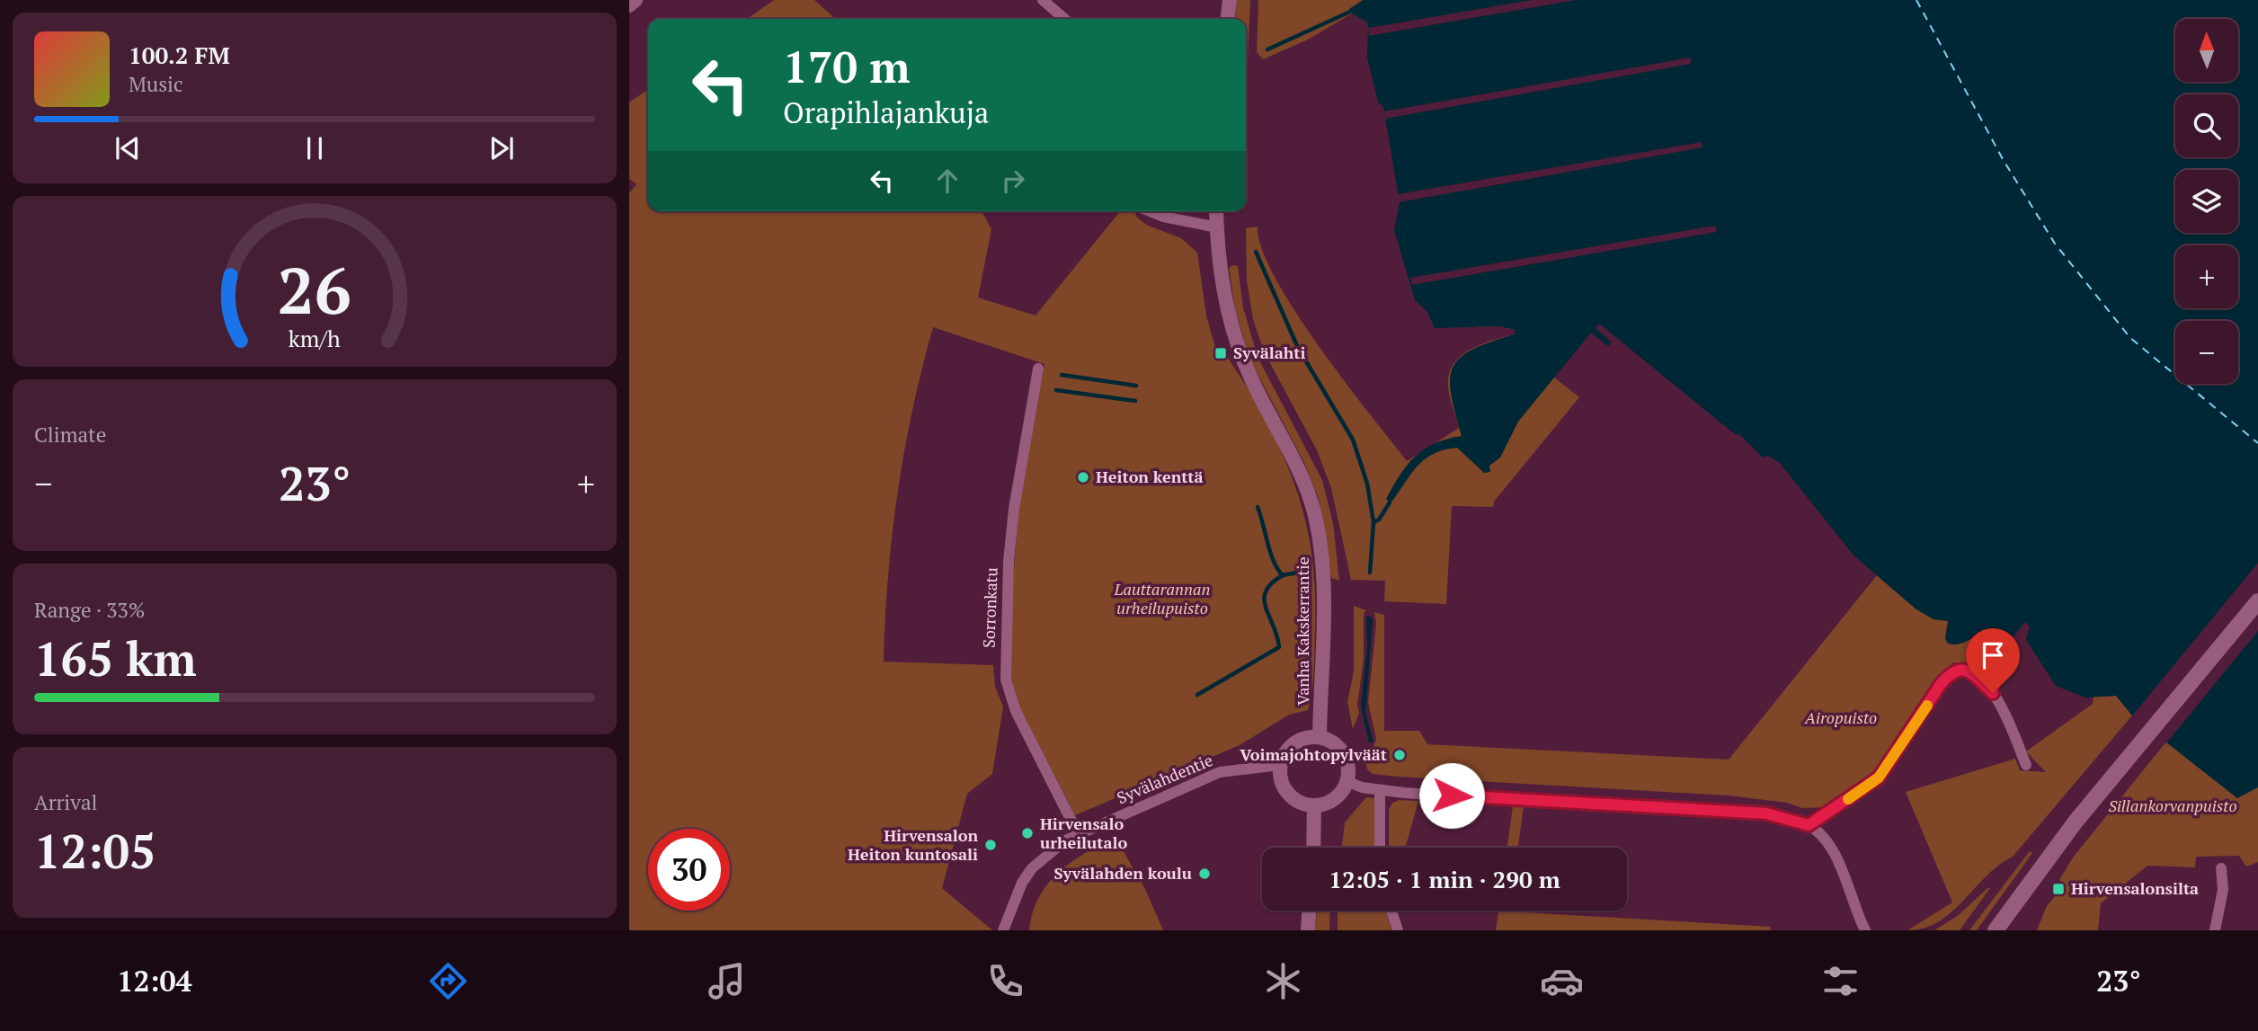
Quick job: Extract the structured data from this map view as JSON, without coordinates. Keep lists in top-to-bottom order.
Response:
{
  "streets": {
    "street": ["Sorronkatu", "Vanha Kakskerrantie", "Syvälahdentie"]
  },
  "crossings": [
    ["Sorronkatu", "Syvälahdentie"],
    ["Vanha Kakskerrantie", "Syvälahdentie"]
  ],
  "parks": ["Lauttarannan urheilupuisto", "Airopuisto", "Sillankorvanpuisto"],
  "places": {
    "transit": ["Syvälahti", "Hirvensalonsilta"],
    "other": [
      "Heiton kenttä",
      "Voimajohtopylväät",
      "Hirvensalo urheilutalo",
      "Hirvensalon Heiton kuntosali",
      "Syvälahden koulu"
    ]
  },
  "north": "top",
  "page": {
    "map_buttons": ["+", "−"],
    "turn": ["170 m", "Orapihlajankuja"],
    "song": ["100.2 FM", "Music"],
    "tile": [
      "Climate",
      ["Range · 33%", "165 km"],
      ["Arrival", "12:05"]
    ],
    "heat": ["−", "23°", "+"],
    "limit": "30",
    "trip": "12:05 · 1 min · 290 m",
    "tabs": ["12:04", "23°"],
    "gauge": ["26", "km/h"]
  }
}
